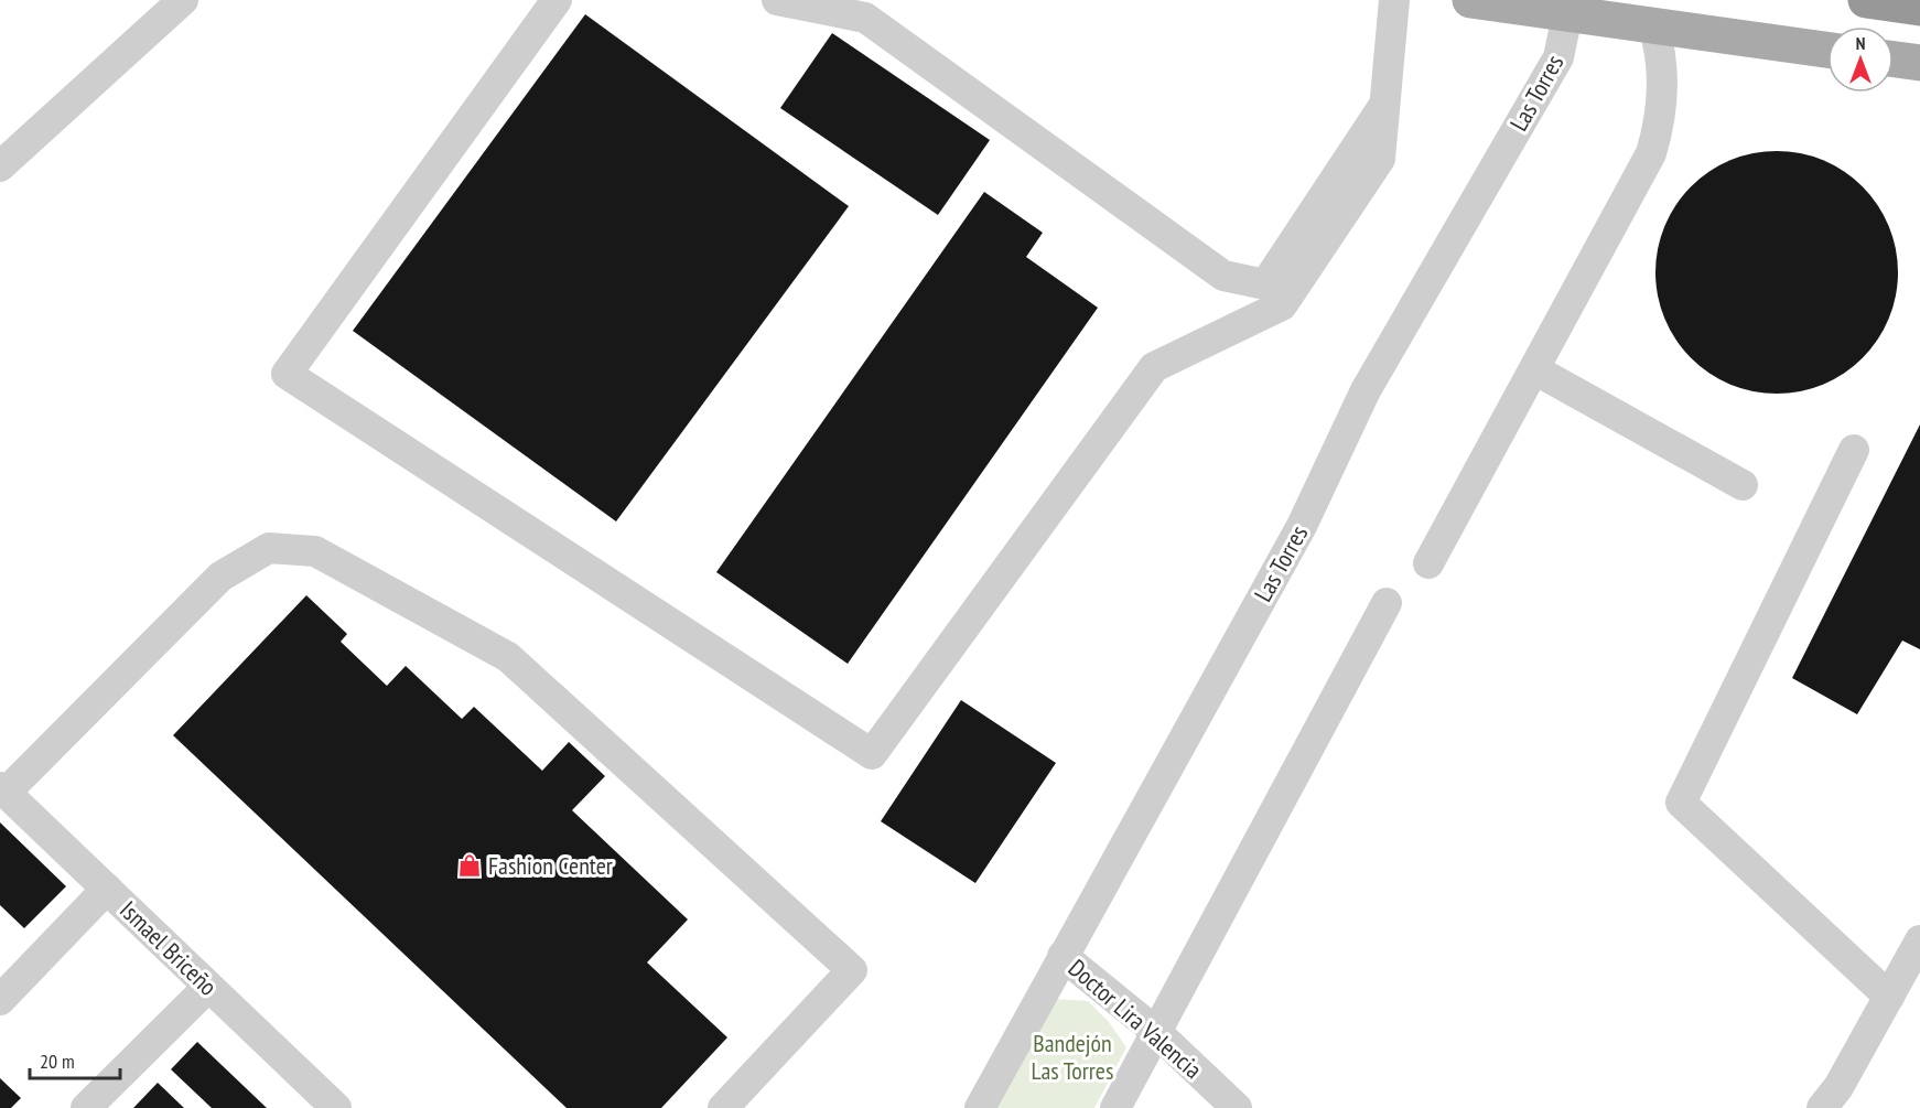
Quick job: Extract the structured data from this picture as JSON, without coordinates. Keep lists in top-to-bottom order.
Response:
{
  "streets": {
    "street": ["Las Torres", "Ismael Briceño", "Doctor Lira Valencia"]
  },
  "crossings": [
    ["Las Torres", "Doctor Lira Valencia"]
  ],
  "parks": ["Bandejón Las Torres"],
  "places": {
    "shop": ["Fashion Center"]
  },
  "scale_bar": "20 m",
  "north": "top"
}
